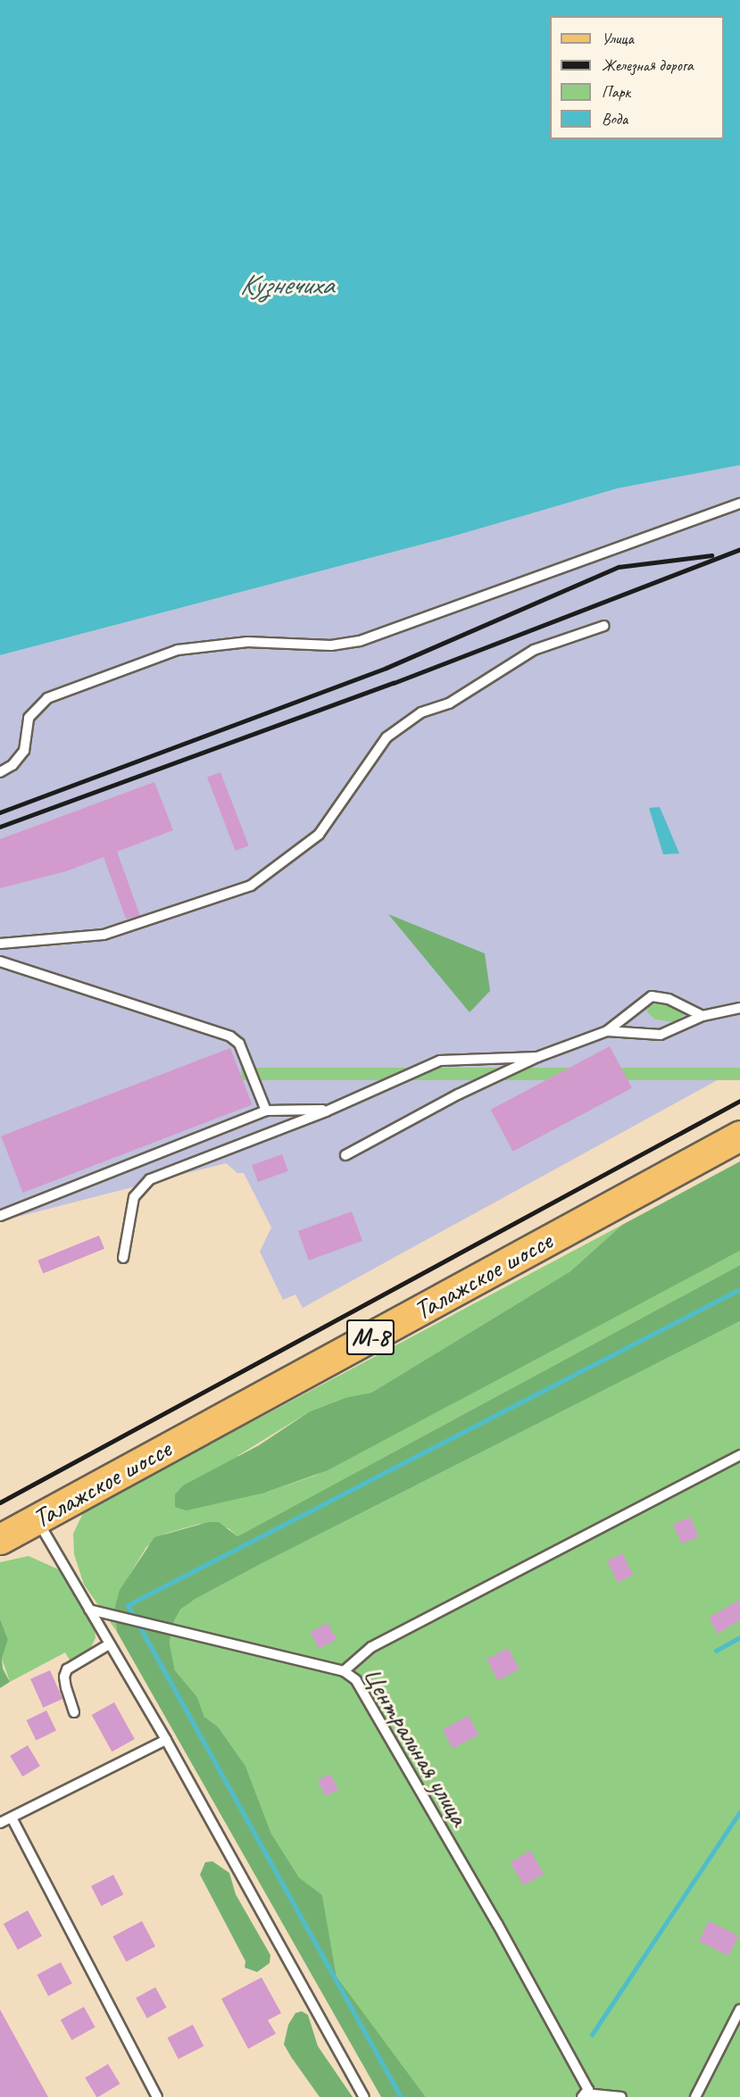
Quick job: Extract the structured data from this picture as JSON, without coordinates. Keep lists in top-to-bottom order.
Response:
{
  "streets": {
    "main road": ["Талажское шоссе", "М-8"],
    "lane": ["Центральная улица"]
  },
  "water": ["Кузнечиха"],
  "legend": [
    "Улица",
    "Железная дорога",
    "Парк",
    "Вода"
  ]
}
